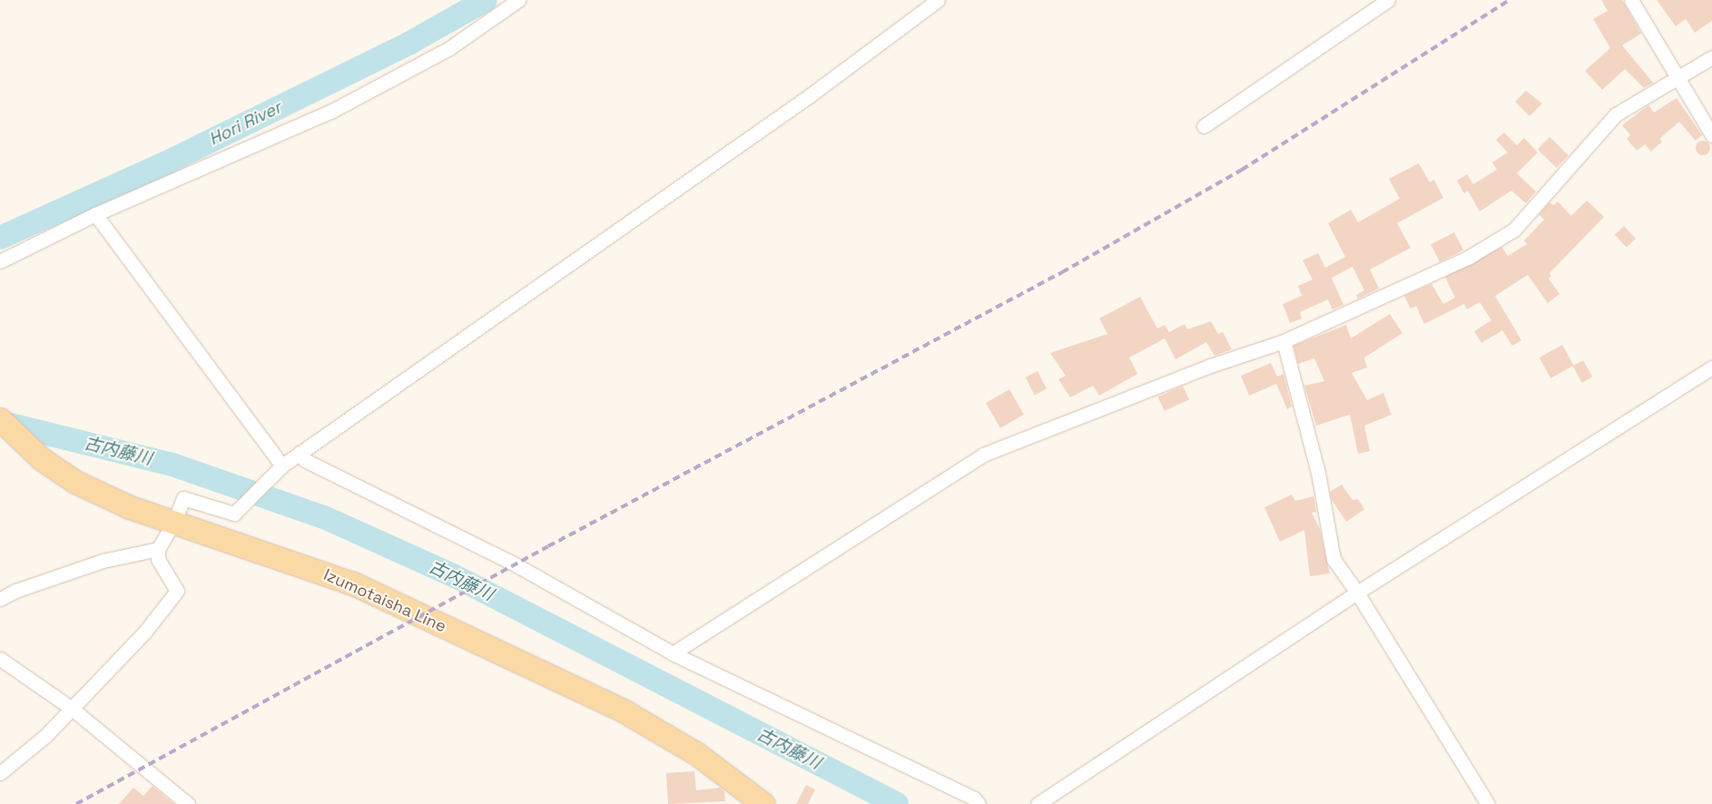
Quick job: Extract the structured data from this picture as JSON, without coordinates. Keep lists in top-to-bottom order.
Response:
{
  "streets": {
    "main road": ["Izumotaisha Line"]
  },
  "water": ["Hori River", "古内藤川"]
}
